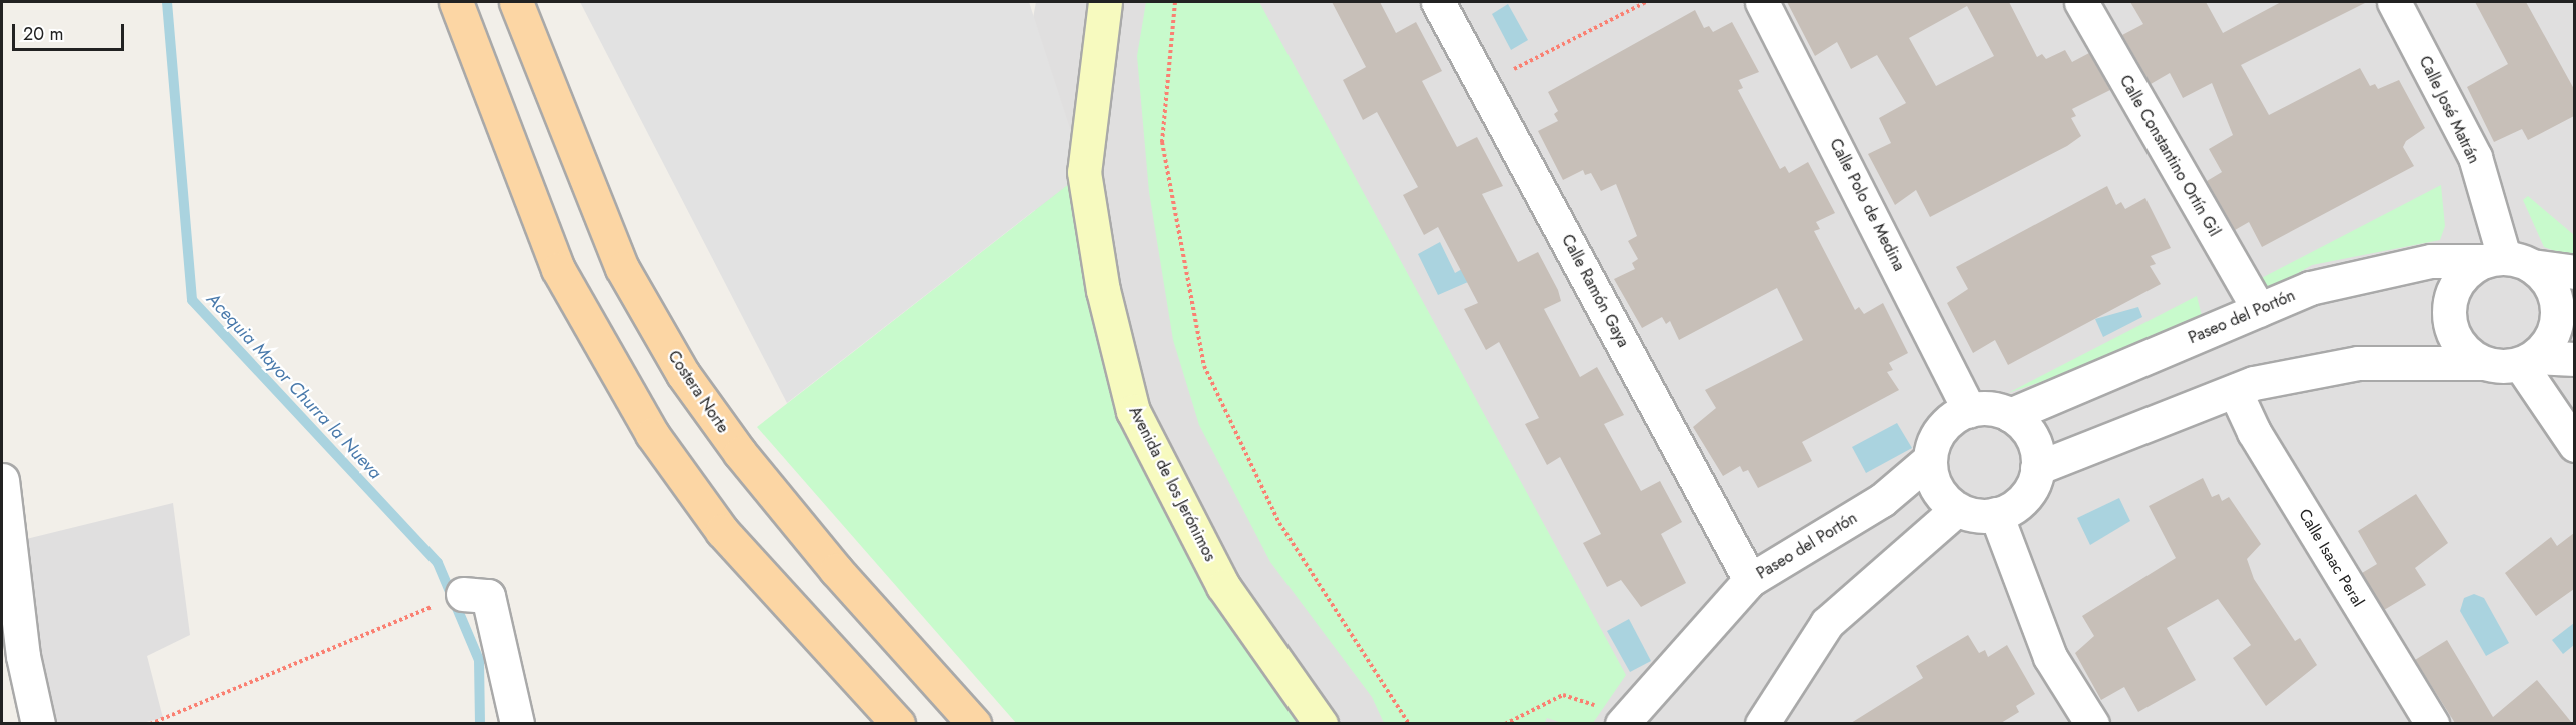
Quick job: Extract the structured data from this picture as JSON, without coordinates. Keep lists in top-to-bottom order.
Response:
{
  "streets": {
    "main road": ["Costera Norte"],
    "street": [
      "Calle José Matrán",
      "Calle Constantino Ortín Gil",
      "Calle Polo de Medina",
      "Calle Ramón Gaya",
      "Paseo del Portón",
      "Avenida de los Jerónimos",
      "Calle Isaac Peral"
    ]
  },
  "crossings": [
    ["Calle José Matrán", "Paseo del Portón"],
    ["Calle Constantino Ortín Gil", "Paseo del Portón"],
    ["Calle Polo de Medina", "Paseo del Portón"],
    ["Calle Ramón Gaya", "Paseo del Portón"]
  ],
  "water": ["Acequia Mayor Churra la Nueva"],
  "scale_bar": "20 m"
}
